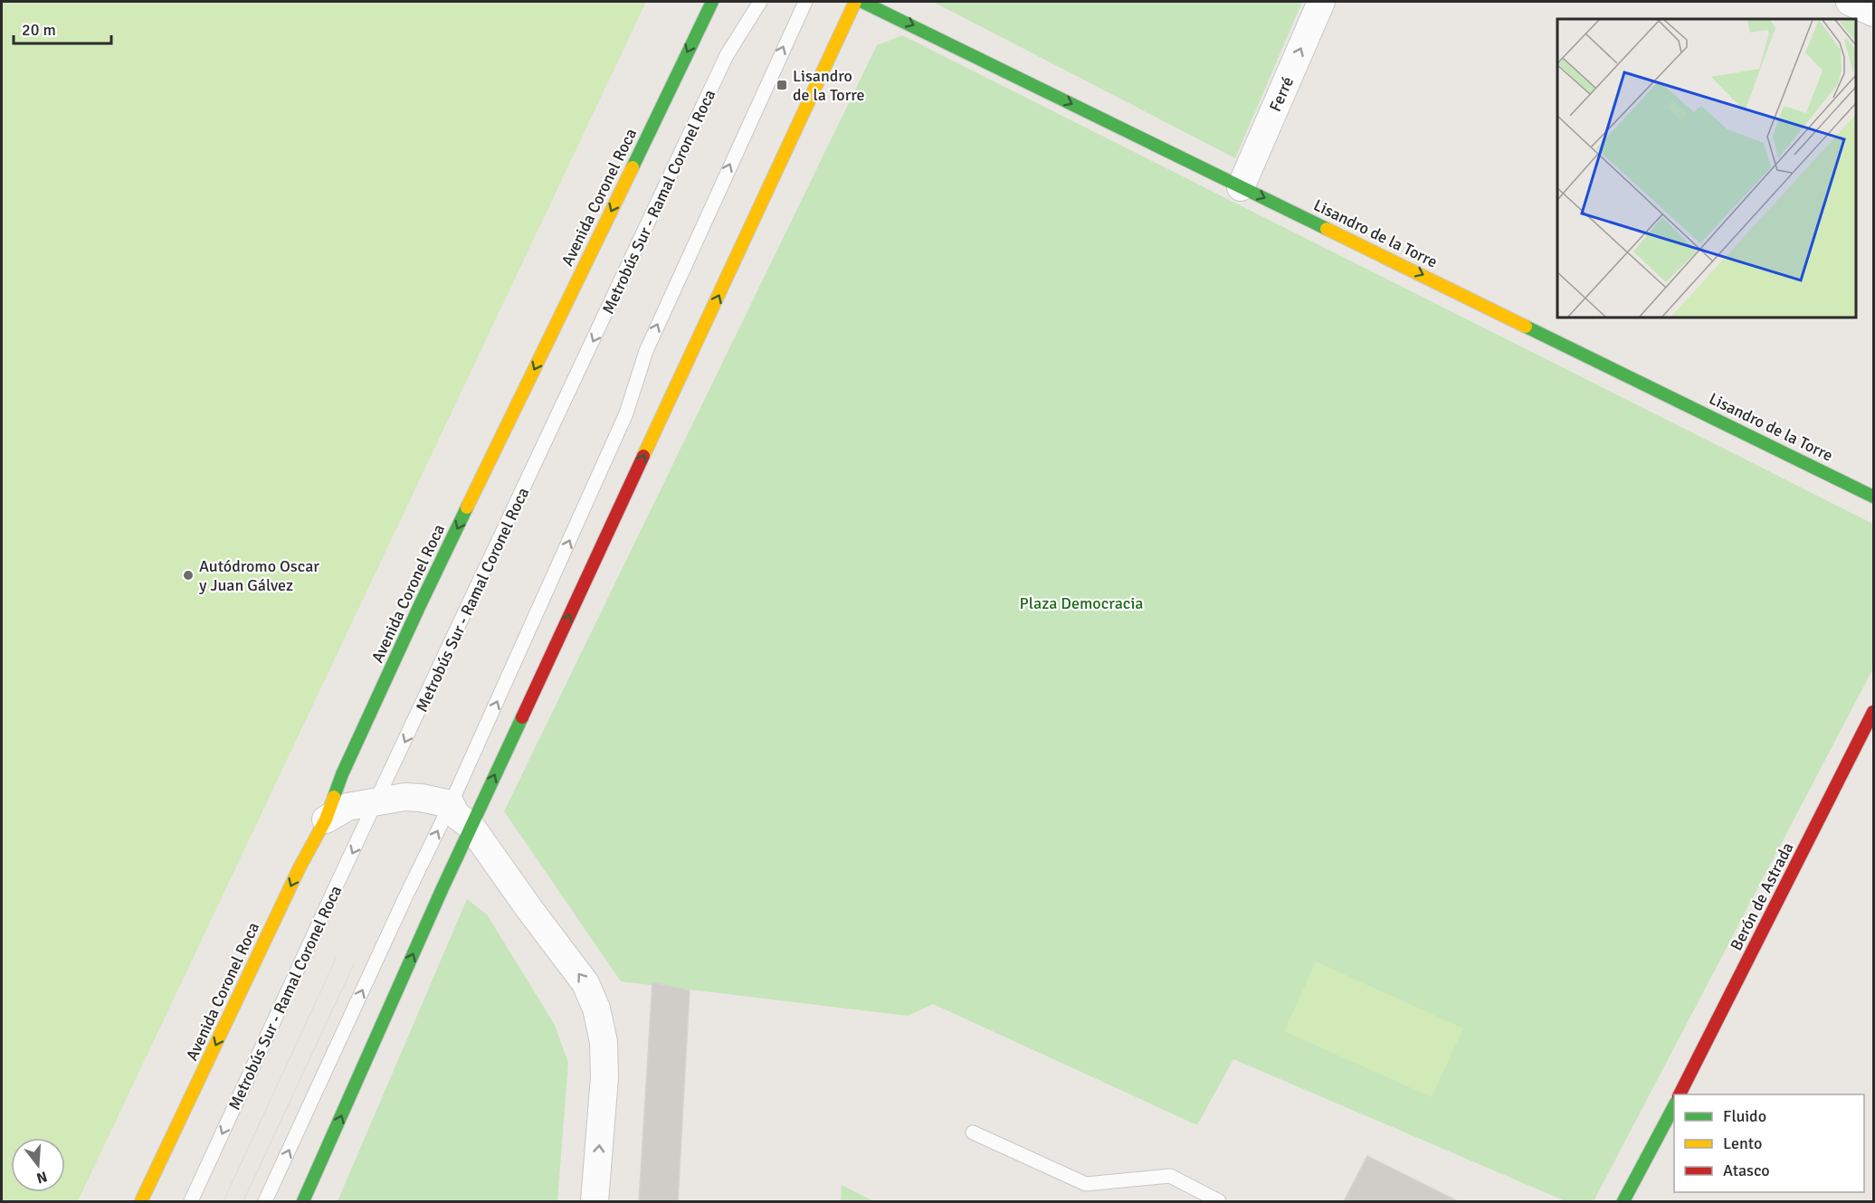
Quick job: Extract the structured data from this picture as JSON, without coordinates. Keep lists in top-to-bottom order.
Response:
{
  "streets": {
    "main road": ["Avenida Coronel Roca", "Lisandro de la Torre", "Berón de Astrada"],
    "street": ["Ferré"],
    "lane": ["Metrobús Sur - Ramal Coronel Roca"]
  },
  "crossings": [
    ["Ferré", "Lisandro de la Torre"]
  ],
  "one_way": ["Ferré", "Avenida Coronel Roca", "Lisandro de la Torre"],
  "parks": ["Plaza Democracia"],
  "places": {
    "transit": ["Lisandro de la Torre"],
    "other": ["Autódromo Oscar y Juan Gálvez"]
  },
  "legend": ["Fluido", "Lento", "Atasco"],
  "scale_bar": "20 m",
  "north": "bottom"
}
